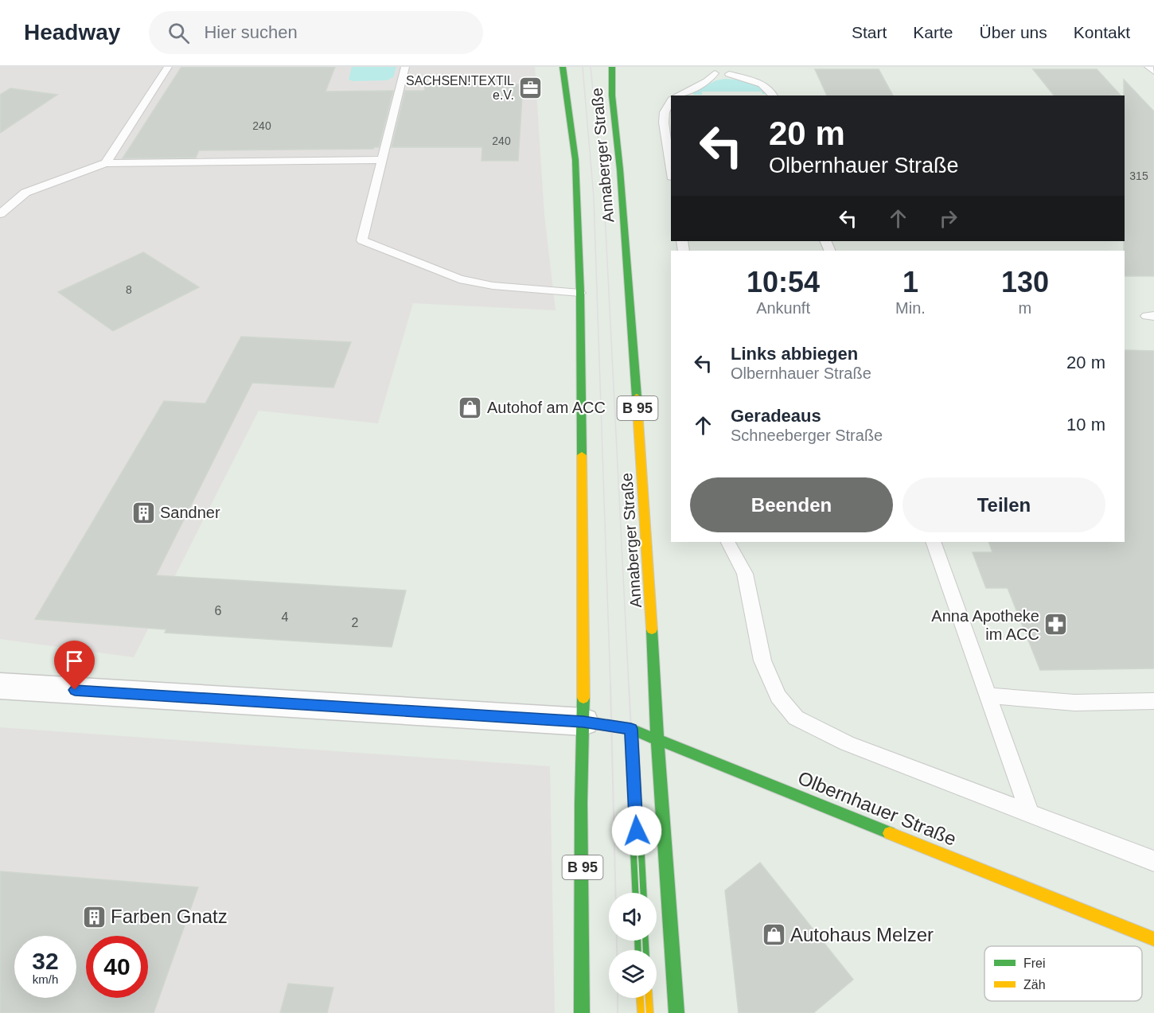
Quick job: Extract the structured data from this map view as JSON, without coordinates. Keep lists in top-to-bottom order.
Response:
{
  "streets": {
    "main road": ["Annaberger Straße", "B 95", "Olbernhauer Straße"]
  },
  "crossings": [
    ["Annaberger Straße", "Olbernhauer Straße"]
  ],
  "places": {
    "office": ["SACHSEN!TEXTIL e.V."],
    "shop": ["Autohof am ACC", "Autohaus Melzer"],
    "building": ["Sandner", "Farben Gnatz"],
    "pharmacy": ["Anna Apotheke im ACC"]
  },
  "house_numbers": [
    "240",
    "240",
    "315",
    "8",
    "6",
    "4",
    "2"
  ],
  "legend": ["Frei", "Zäh"],
  "page": {
    "header": "Headway",
    "search": "Hier suchen",
    "nav": [
      "Start",
      "Karte",
      "Über uns",
      "Kontakt"
    ],
    "turn": ["20 m", "Olbernhauer Straße"],
    "eta": [
      "10:54",
      "Ankunft",
      "1",
      "Min.",
      "130",
      "m"
    ],
    "list": [
      {
        "name": "Links abbiegen",
        "note": "Olbernhauer Straße",
        "value": "20 m"
      },
      {
        "name": "Geradeaus",
        "note": "Schneeberger Straße",
        "value": "10 m"
      }
    ],
    "buttons": ["Beenden", "Teilen"],
    "speed": "32 km/h",
    "limit": "40"
  }
}
